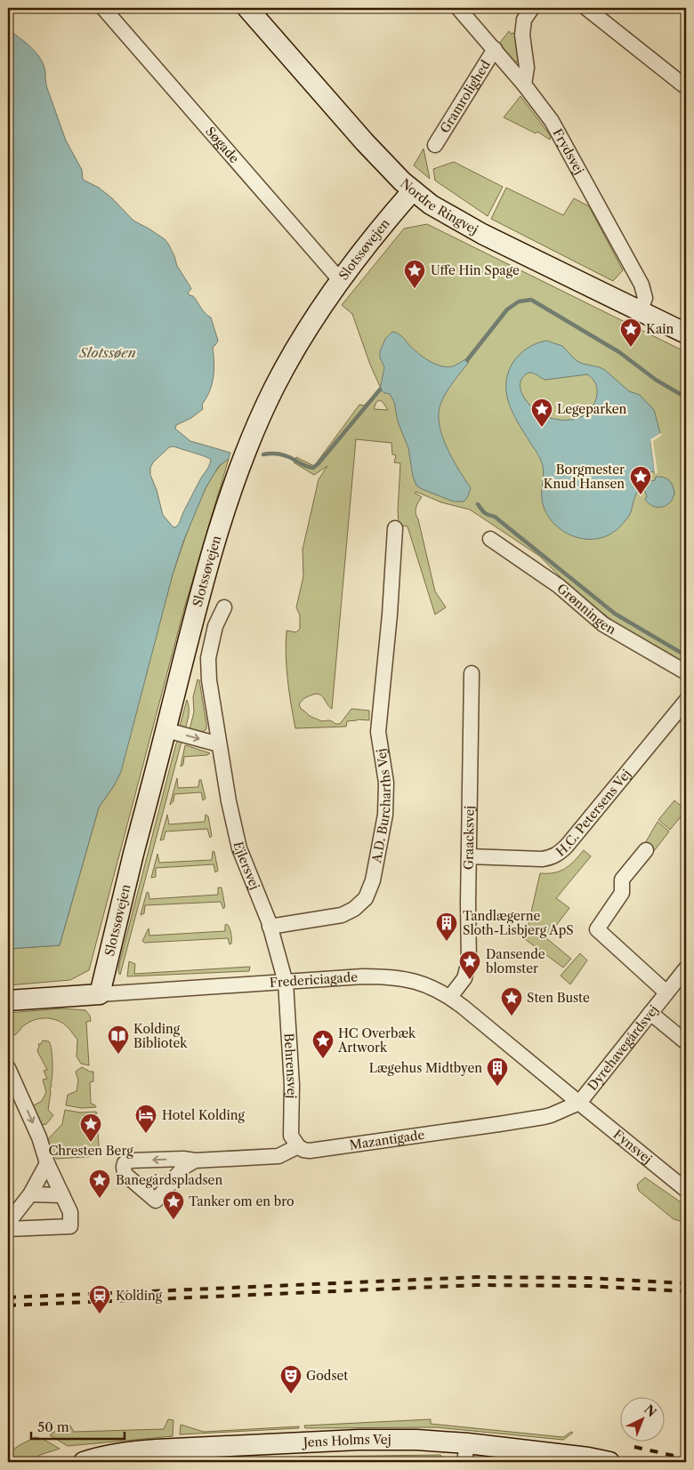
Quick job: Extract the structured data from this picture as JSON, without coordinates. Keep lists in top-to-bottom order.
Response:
{
  "streets": {
    "main road": [
      "Nordre Ringvej",
      "Slotssøvejen",
      "Fredericiagade",
      "Jens Holms Vej"
    ],
    "street": [
      "Gramrolighed",
      "Søgade",
      "Frydsvej",
      "Grønningen",
      "A.D. Burcharths Vej",
      "H.C. Petersens Vej",
      "Graacksvej",
      "Ejlersvej",
      "Dyrehavegårdsvej",
      "Behrensvej",
      "Mazantigade",
      "Fynsvej"
    ]
  },
  "crossings": [
    ["Gramrolighed", "Frydsvej"],
    ["Søgade", "Slotssøvejen"],
    ["Frydsvej", "Nordre Ringvej"],
    ["Nordre Ringvej", "Slotssøvejen"],
    ["Slotssøvejen", "Fredericiagade"],
    ["A.D. Burcharths Vej", "Ejlersvej"],
    ["H.C. Petersens Vej", "Graacksvej"],
    ["Graacksvej", "Fredericiagade"],
    ["Ejlersvej", "Fredericiagade"],
    ["Ejlersvej", "Behrensvej"],
    ["Fredericiagade", "Dyrehavegårdsvej"],
    ["Fredericiagade", "Behrensvej"],
    ["Fredericiagade", "Mazantigade"],
    ["Fredericiagade", "Fynsvej"],
    ["Dyrehavegårdsvej", "Mazantigade"],
    ["Dyrehavegårdsvej", "Fynsvej"],
    ["Behrensvej", "Mazantigade"],
    ["Mazantigade", "Fynsvej"]
  ],
  "water": ["Slotssøen"],
  "places": {
    "place": [
      "Uffe Hin Spage",
      "Kain",
      "Legeparken",
      "Borgmester Knud Hansen",
      "Dansende blomster",
      "Sten Buste",
      "HC Overbæk Artwork",
      "Chresten Berg",
      "Banegårdspladsen",
      "Tanker om en bro"
    ],
    "building": ["Tandlægerne Sloth-Lisbjerg ApS", "Lægehus Midtbyen"],
    "library": ["Kolding Bibliotek"],
    "hotel": ["Hotel Kolding"],
    "station": ["Kolding"],
    "theatre": ["Godset"]
  },
  "scale_bar": "50 m",
  "north": "top right"
}
